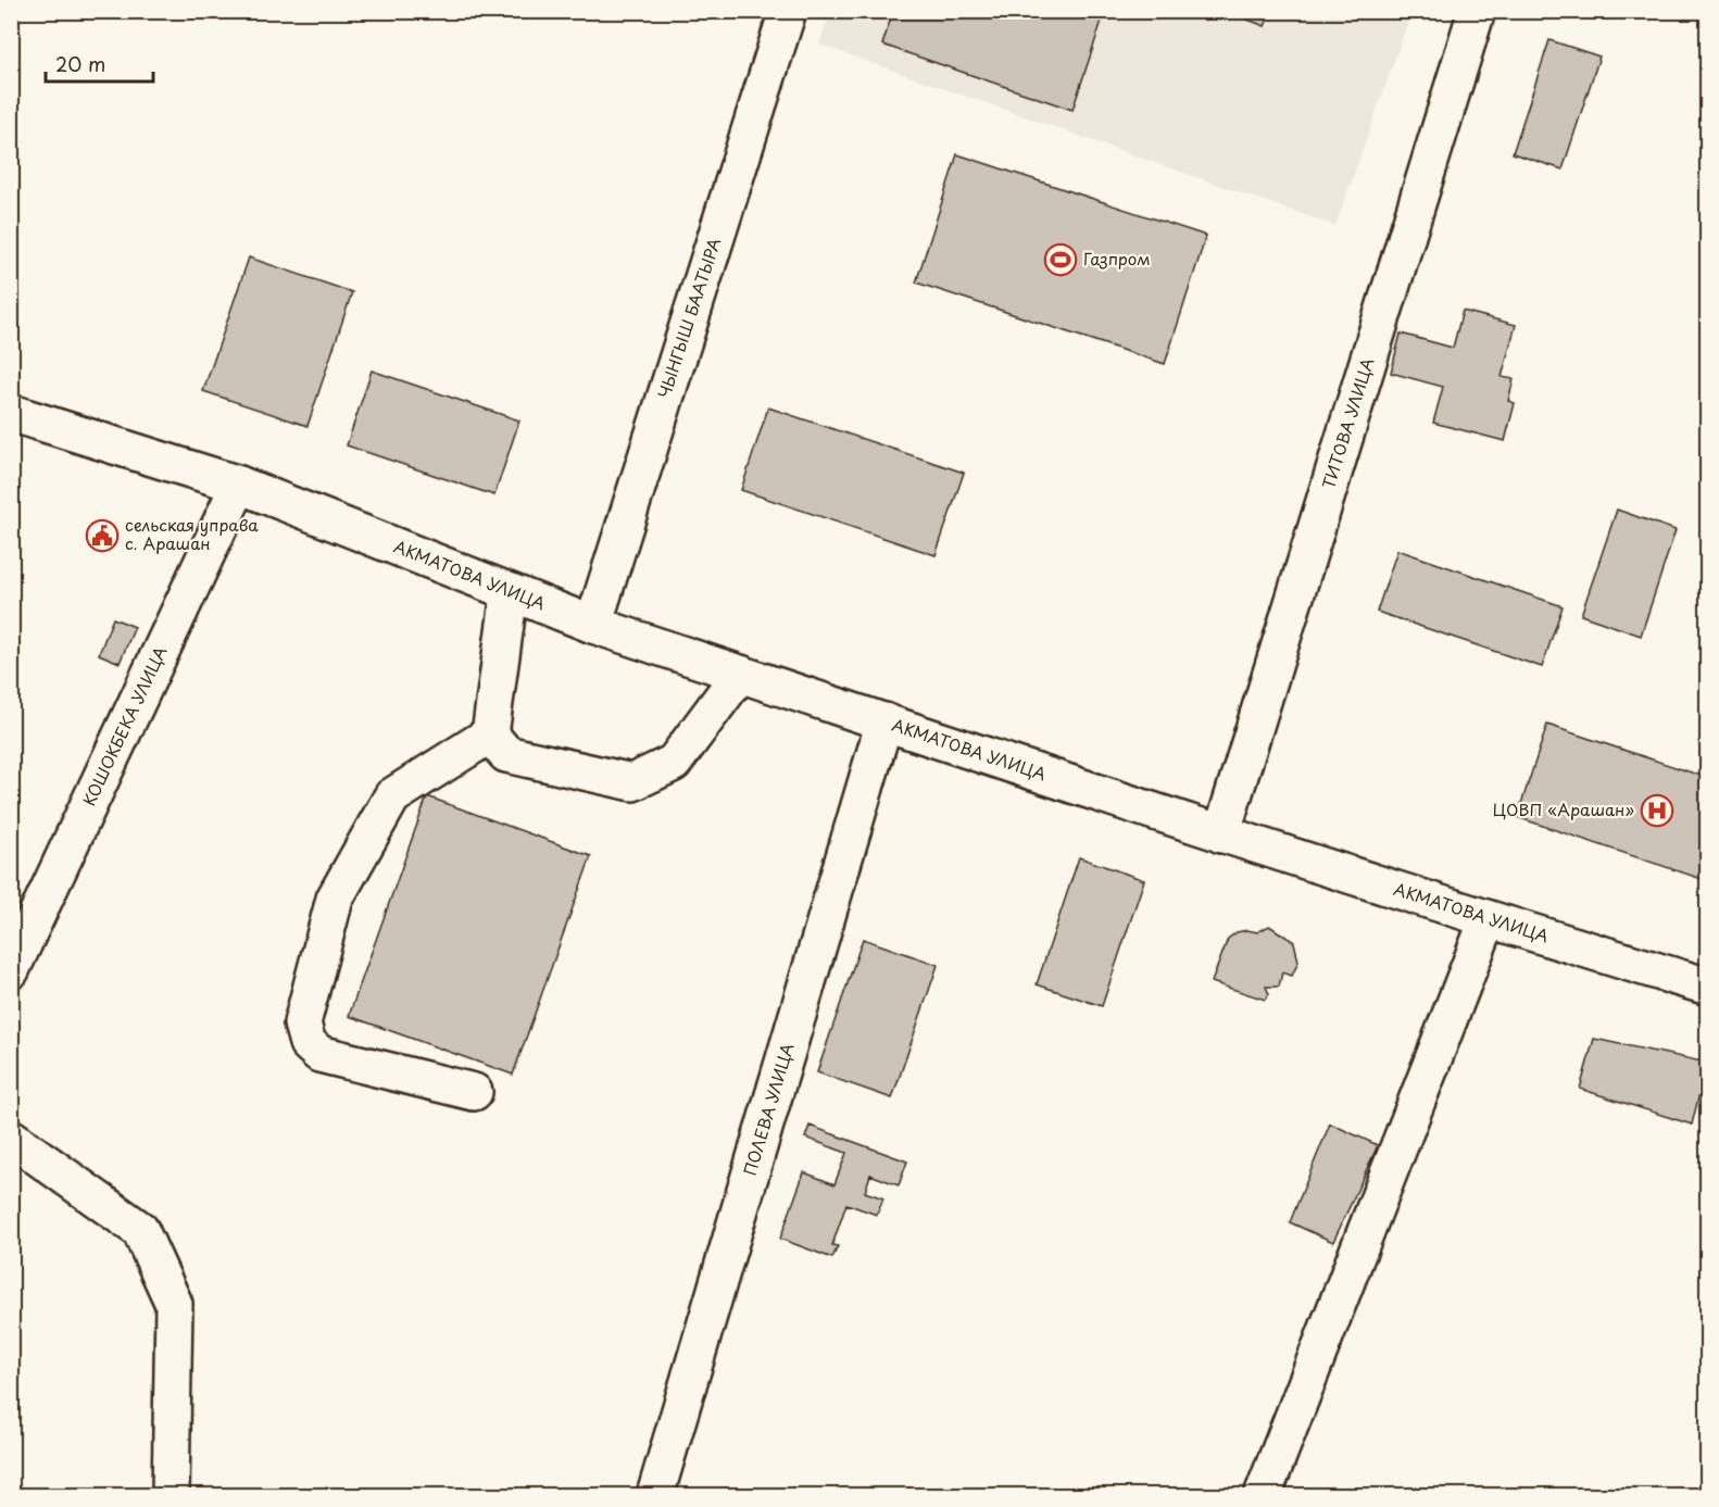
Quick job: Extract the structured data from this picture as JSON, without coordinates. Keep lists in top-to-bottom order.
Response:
{
  "streets": {
    "street": [
      "ЧЫНГЫШ БААТЫРА",
      "ТИТОВА УЛИЦА",
      "АКМАТОВА УЛИЦА",
      "КОШОКБЕКА УЛИЦА",
      "ПОЛЕВА УЛИЦА"
    ]
  },
  "crossings": [
    ["ЧЫНГЫШ БААТЫРА", "АКМАТОВА УЛИЦА"],
    ["ТИТОВА УЛИЦА", "АКМАТОВА УЛИЦА"],
    ["АКМАТОВА УЛИЦА", "КОШОКБЕКА УЛИЦА"],
    ["АКМАТОВА УЛИЦА", "ПОЛЕВА УЛИЦА"]
  ],
  "places": {
    "sports": ["Газпром"],
    "public building": ["сельская управа с. Арашан"],
    "hospital": ["ЦОВП «Арашан»"]
  },
  "scale_bar": "20 m"
}
